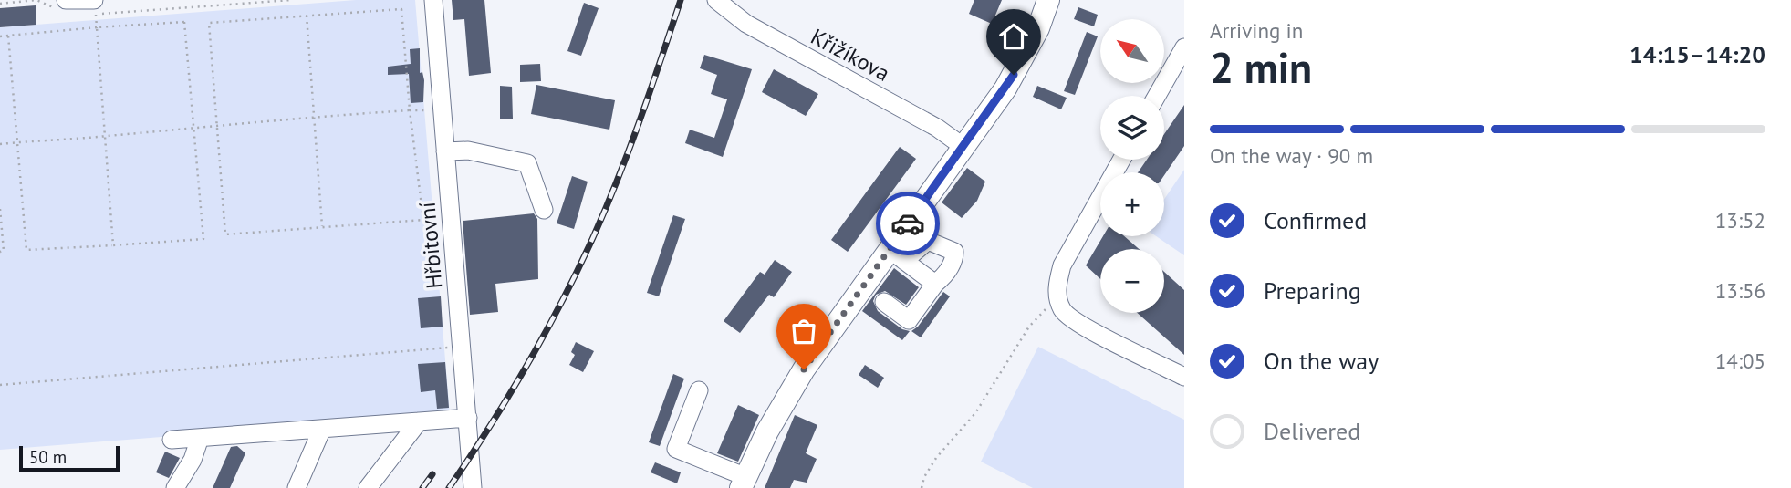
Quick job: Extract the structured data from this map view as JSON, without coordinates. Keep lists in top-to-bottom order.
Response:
{
  "streets": {
    "street": ["Křižíkova", "Hřbitovní"]
  },
  "scale_bar": "50 m",
  "north": "top left",
  "page": {
    "heading": ["2 min", "Arriving in", "14:15–14:20"],
    "map_buttons": ["+", "−"],
    "bar": "On the way · 90 m",
    "list": [
      ["Confirmed", "13:52"],
      ["Preparing", "13:56"],
      ["On the way", "14:05"],
      "Delivered"
    ],
    "scale": "50 m"
  }
}
